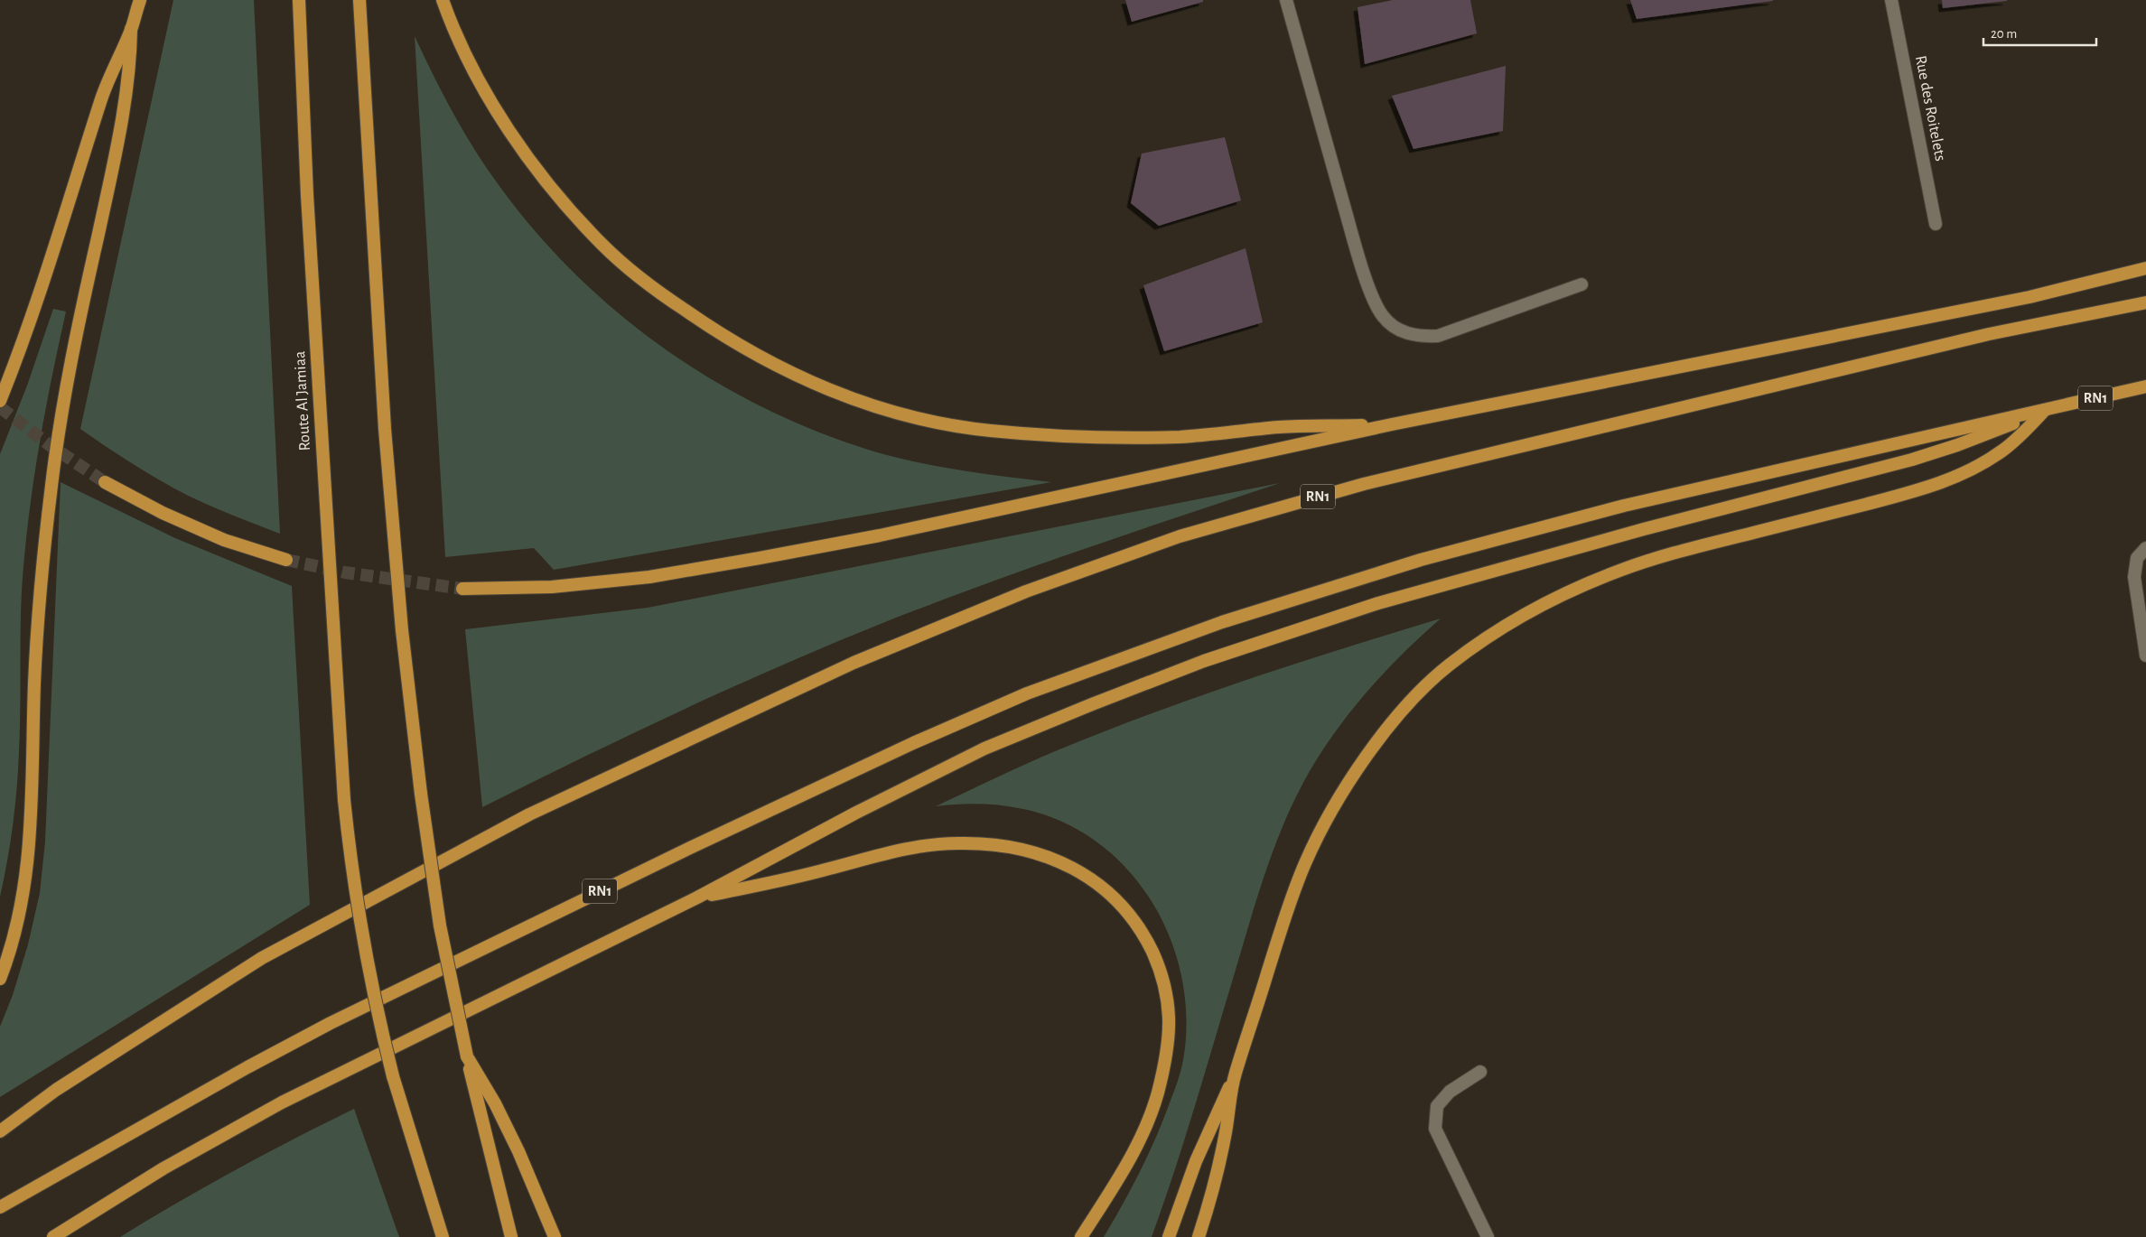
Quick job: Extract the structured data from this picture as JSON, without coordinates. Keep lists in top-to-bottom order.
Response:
{
  "streets": {
    "highway": ["RN1", "Route Al Jamiaa"],
    "street": ["Rue des Roitelets"]
  },
  "scale_bar": "20 m"
}
